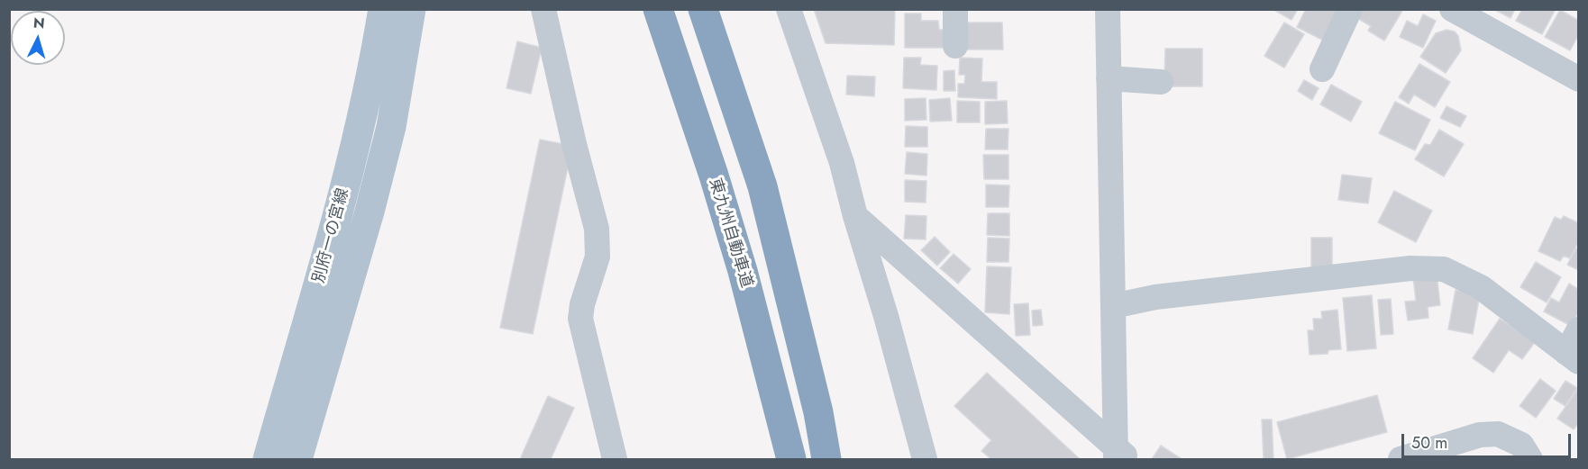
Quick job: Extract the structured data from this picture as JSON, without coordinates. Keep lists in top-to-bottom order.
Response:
{
  "streets": {
    "highway": ["東九州自動車道"],
    "main road": ["別府一の宮線"]
  },
  "scale_bar": "50 m",
  "north": "top"
}
